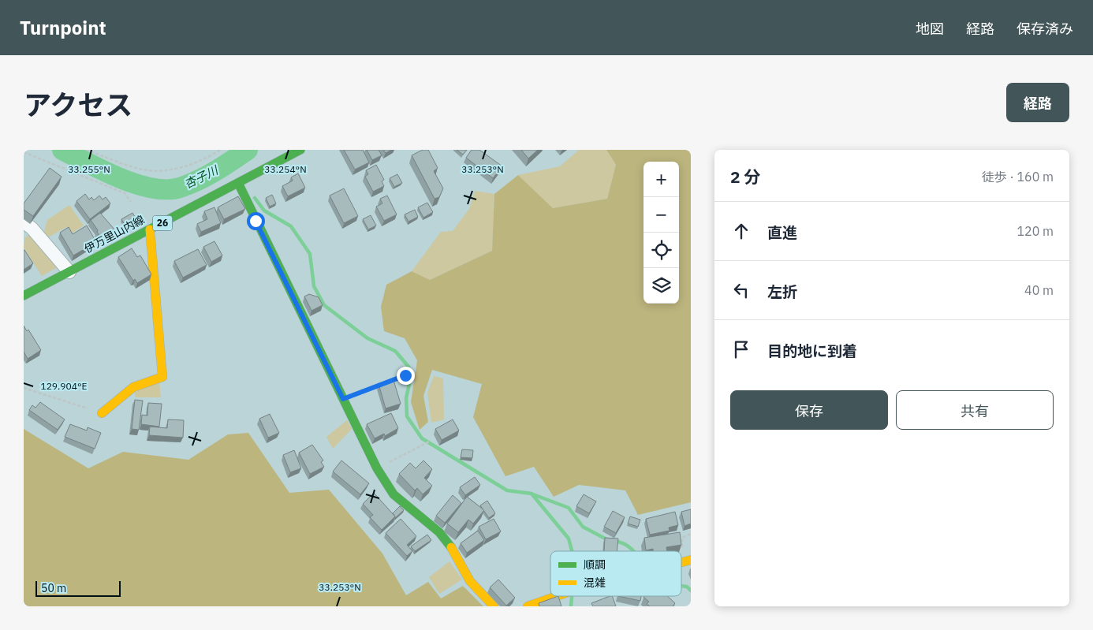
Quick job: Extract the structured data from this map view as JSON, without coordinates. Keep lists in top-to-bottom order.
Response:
{
  "streets": {
    "street": ["26", "伊万里山内線"]
  },
  "water": ["杏子川"],
  "legend": ["順調", "混雑"],
  "scale_bar": "50 m",
  "page": {
    "header": "Turnpoint",
    "nav": ["地図", "経路", "保存済み"],
    "title": "アクセス",
    "buttons": [
      "経路",
      ["保存", "共有"]
    ],
    "heading": ["2 分", "徒歩 · 160 m"],
    "map_buttons": ["+", "−"],
    "list": [
      ["直進", "120 m"],
      ["左折", "40 m"],
      "目的地に到着"
    ],
    "scale": "50 m"
  },
  "coordinates": [
    "33.255°N",
    "33.254°N",
    "33.253°N",
    "129.904°E"
  ]
}
